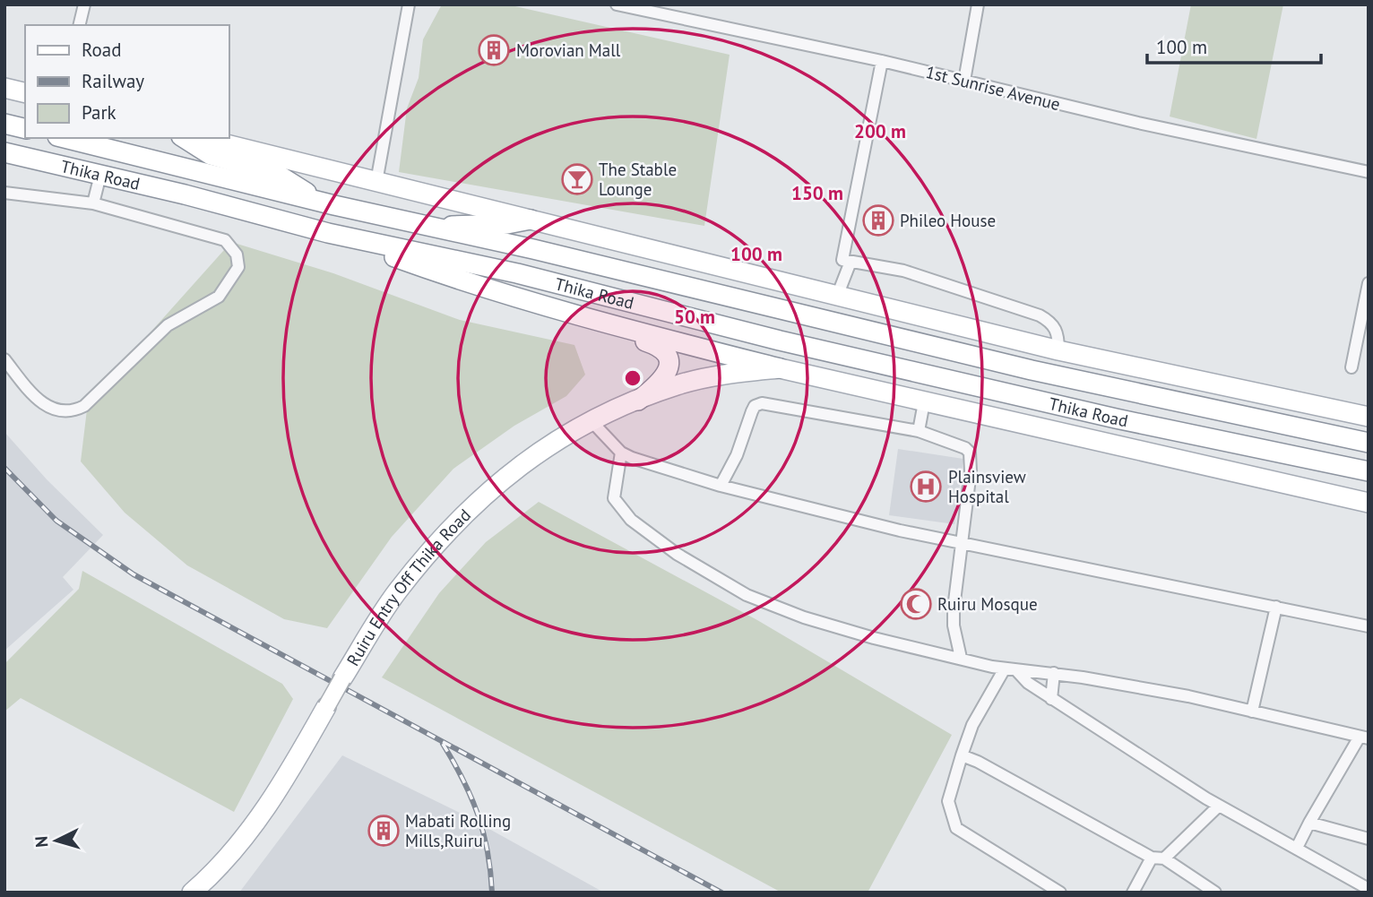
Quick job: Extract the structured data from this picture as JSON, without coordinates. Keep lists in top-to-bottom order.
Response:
{
  "streets": {
    "main road": ["Thika Road", "Ruiru Entry Off Thika Road"],
    "street": ["1st Sunrise Avenue"]
  },
  "crossings": [
    ["Thika Road", "Ruiru Entry Off Thika Road"]
  ],
  "places": {
    "building": ["Morovian Mall", "Phileo House", "Mabati Rolling Mills,Ruiru"],
    "bar": ["The Stable Lounge"],
    "hospital": ["Plainsview Hospital"],
    "mosque": ["Ruiru Mosque"]
  },
  "legend": ["Road", "Railway", "Park"],
  "scale_bar": "100 m",
  "north": "left",
  "rings": [
    "200 m",
    "150 m",
    "100 m",
    "50 m"
  ]
}
